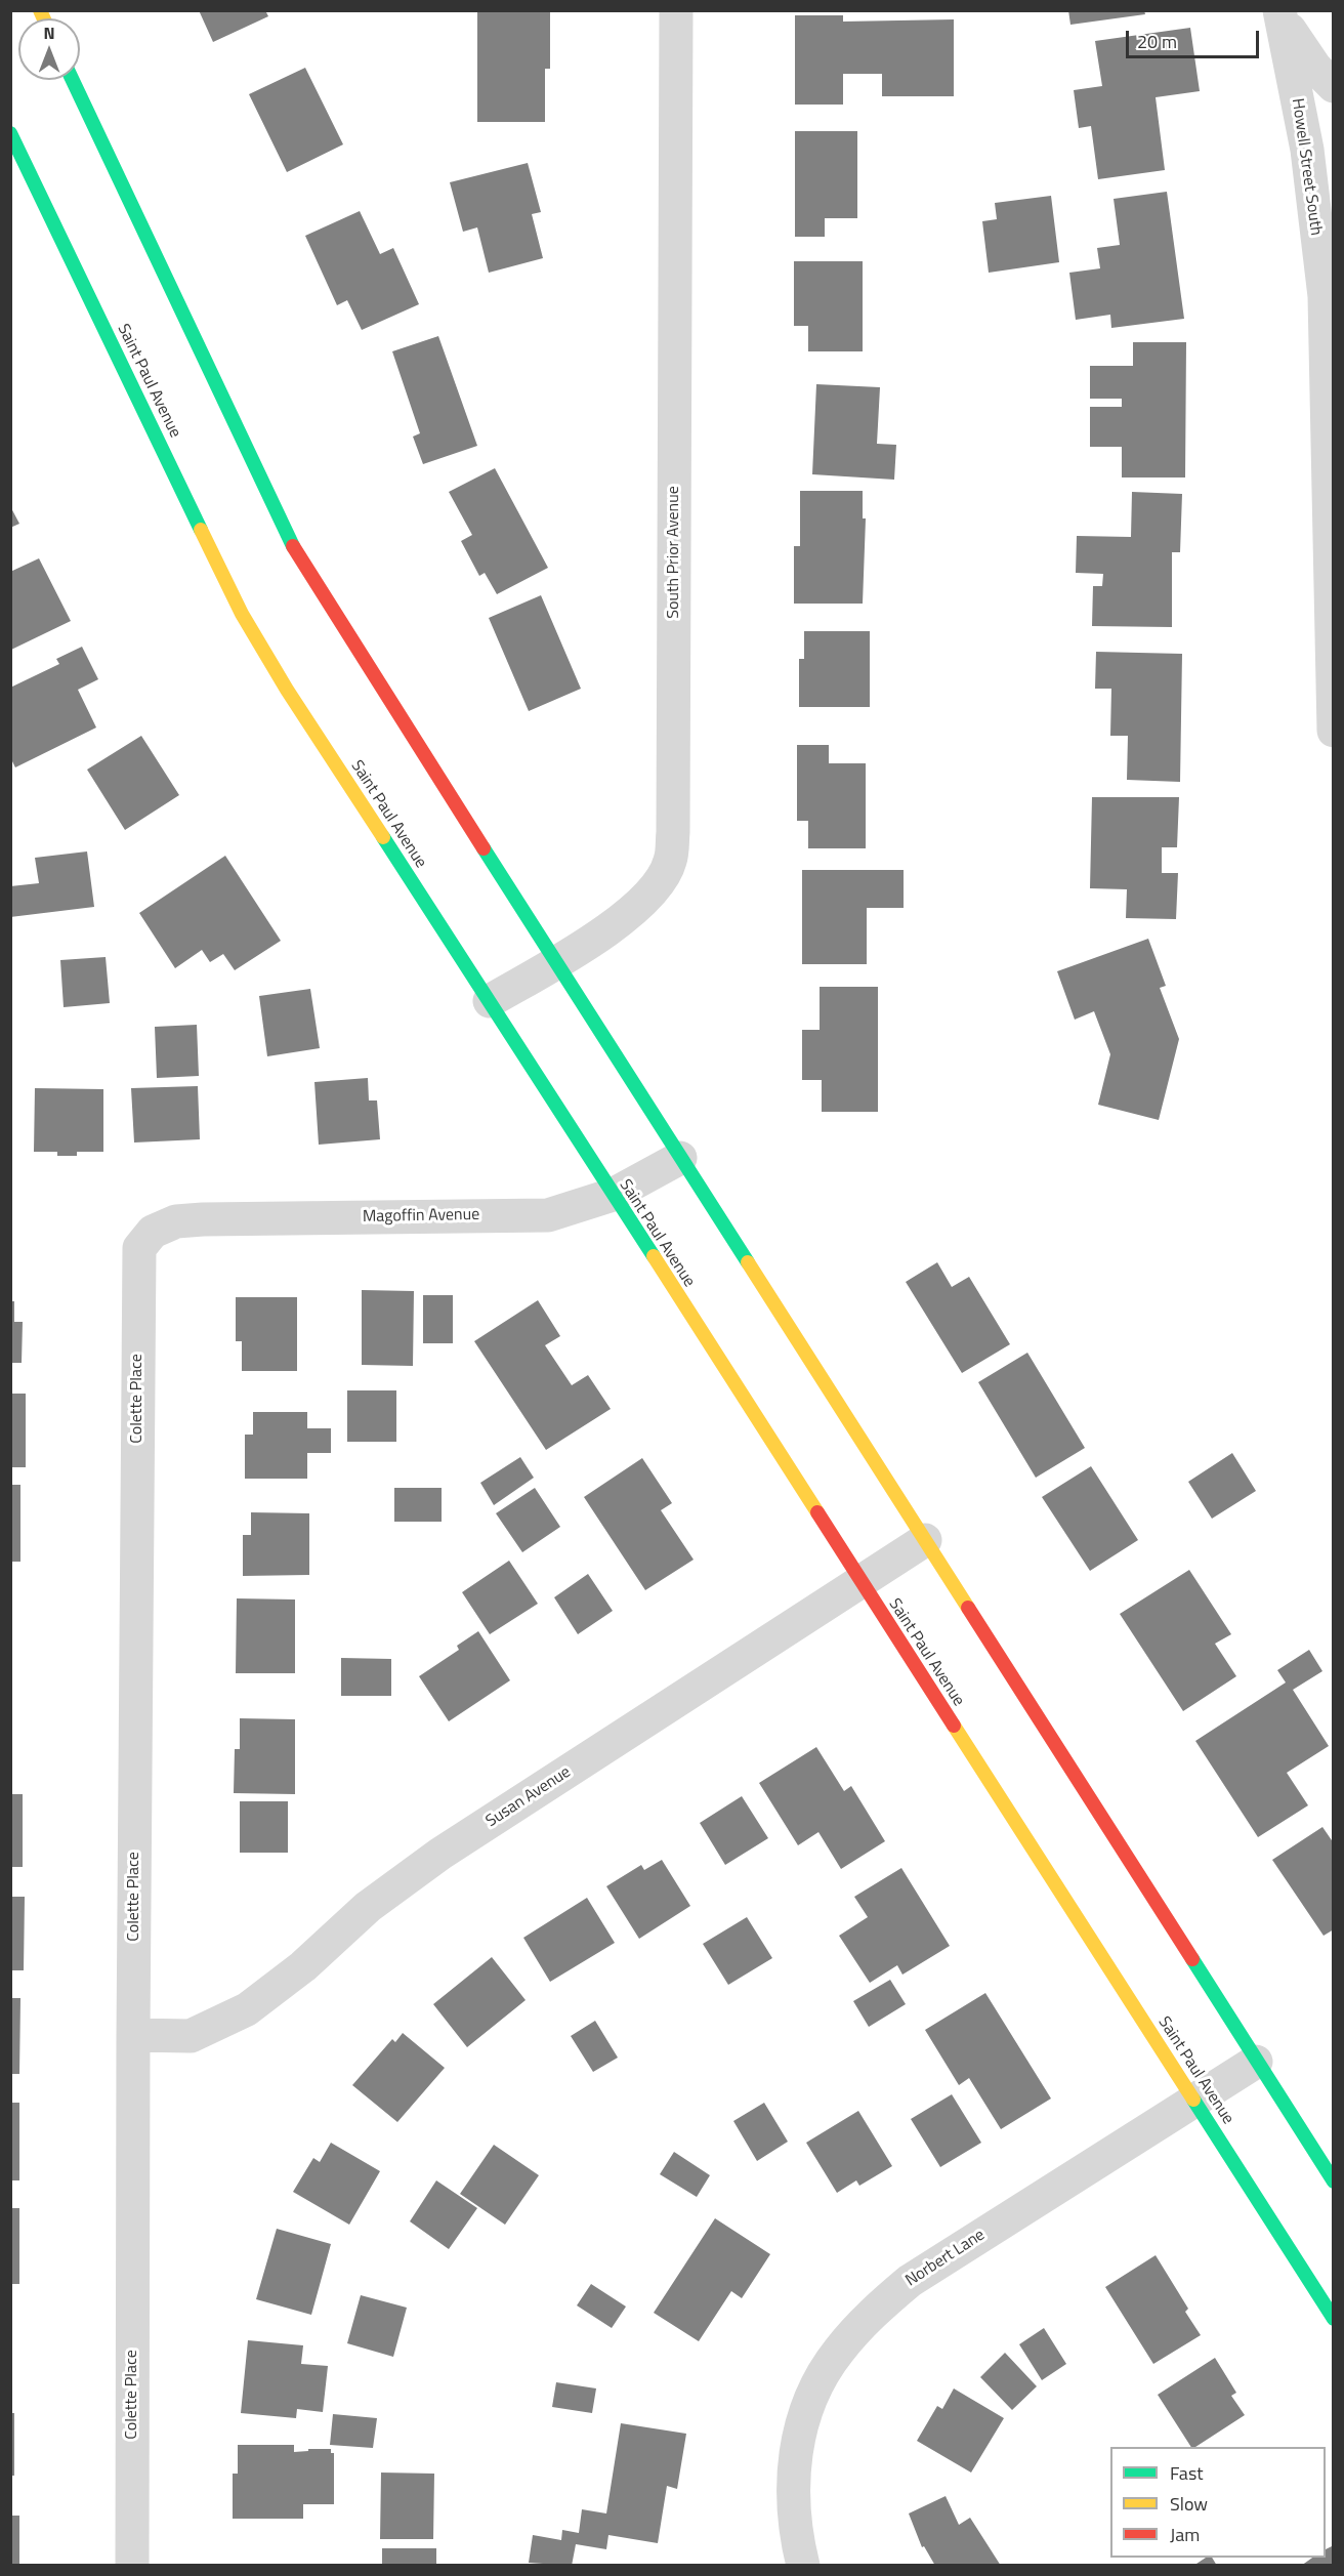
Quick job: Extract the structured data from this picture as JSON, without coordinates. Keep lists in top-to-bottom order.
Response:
{
  "streets": {
    "main road": ["Saint Paul Avenue"],
    "street": [
      "Howell Street South",
      "South Prior Avenue",
      "Magoffin Avenue",
      "Colette Place",
      "Susan Avenue",
      "Norbert Lane"
    ]
  },
  "crossings": [
    ["Saint Paul Avenue", "South Prior Avenue"],
    ["Saint Paul Avenue", "Magoffin Avenue"],
    ["Saint Paul Avenue", "Susan Avenue"],
    ["Saint Paul Avenue", "Norbert Lane"],
    ["Magoffin Avenue", "Colette Place"],
    ["Colette Place", "Susan Avenue"]
  ],
  "legend": ["Fast", "Slow", "Jam"],
  "scale_bar": "20 m",
  "north": "top"
}
